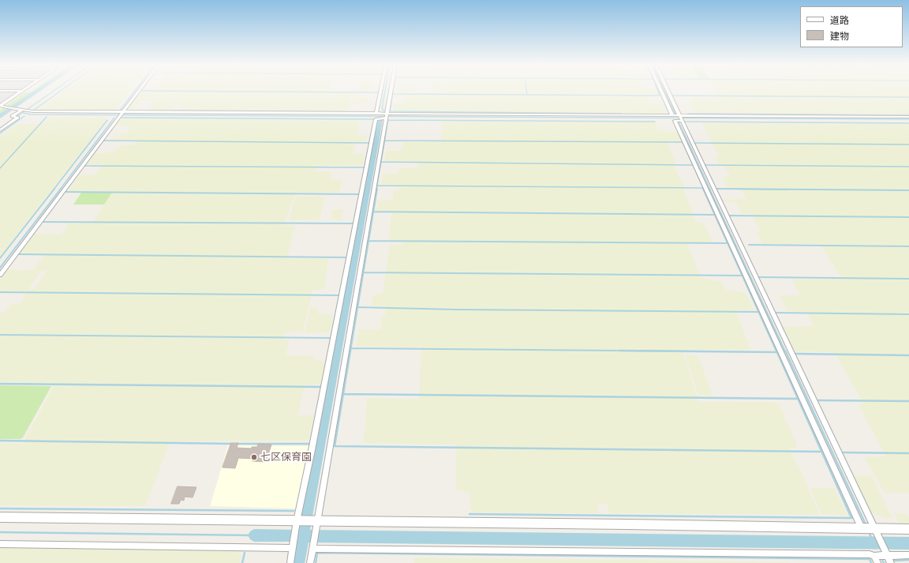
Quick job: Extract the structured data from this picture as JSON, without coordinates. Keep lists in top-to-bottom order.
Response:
{
  "places": ["七区保育園"],
  "legend": ["道路", "建物"]
}
